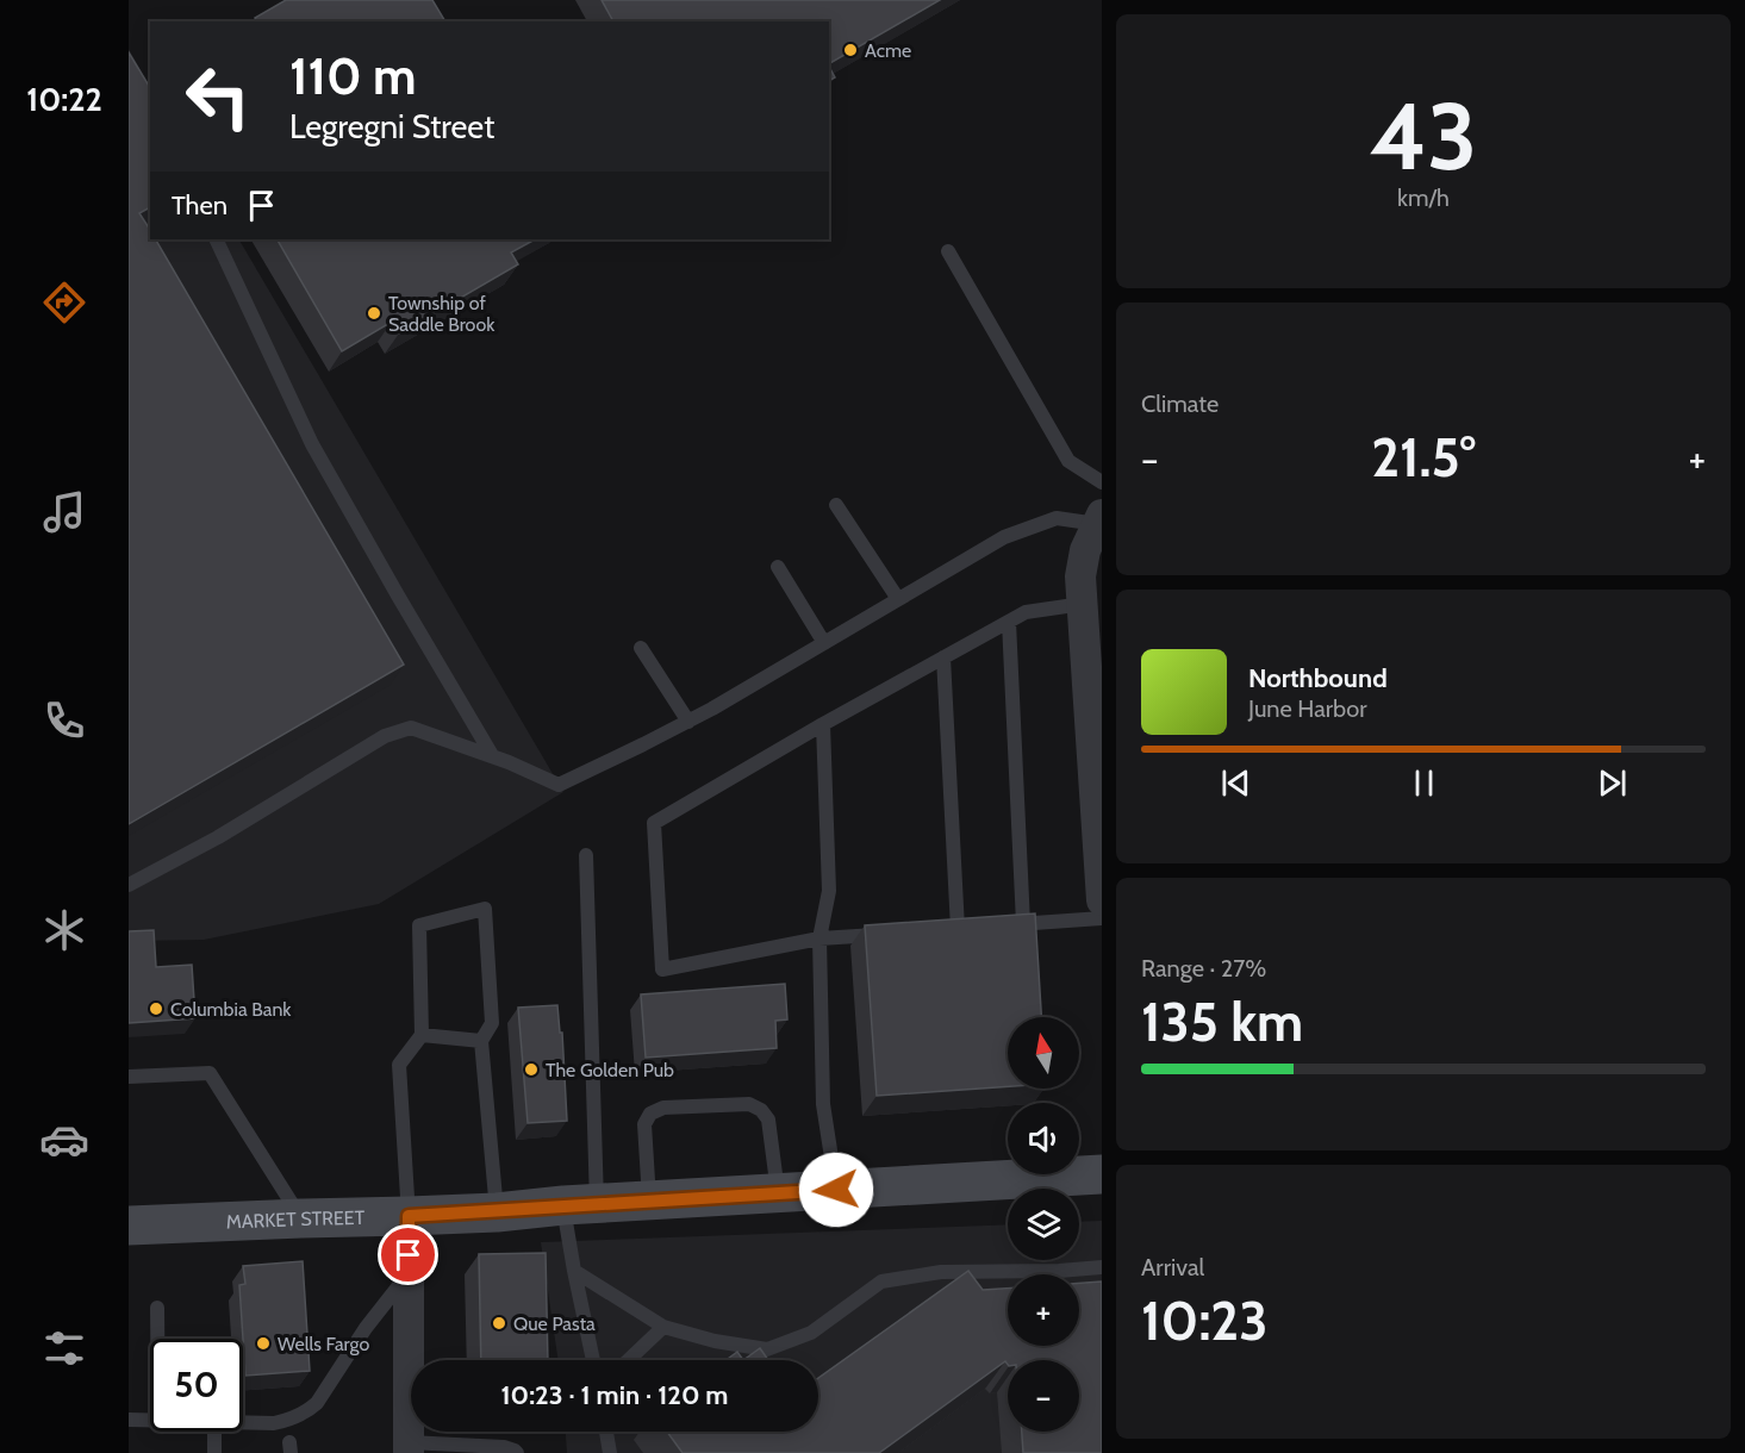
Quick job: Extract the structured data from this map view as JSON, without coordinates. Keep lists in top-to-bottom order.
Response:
{
  "streets": {
    "main road": ["MARKET STREET"]
  },
  "places": [
    "Acme",
    "Township of Saddle Brook",
    "Columbia Bank",
    "The Golden Pub",
    "Que Pasta",
    "Wells Fargo"
  ],
  "north": "top",
  "page": {
    "tabs": "10:22",
    "tile": [
      ["43", "km/h"],
      "Climate",
      ["Range · 27%", "135 km"],
      ["Arrival", "10:23"]
    ],
    "turn": ["110 m", "Legregni Street"],
    "then": "Then",
    "heat": ["−", "21.5°", "+"],
    "song": ["Northbound", "June Harbor"],
    "map_buttons": ["+", "−"],
    "limit": "50",
    "trip": "10:23 · 1 min · 120 m"
  }
}
